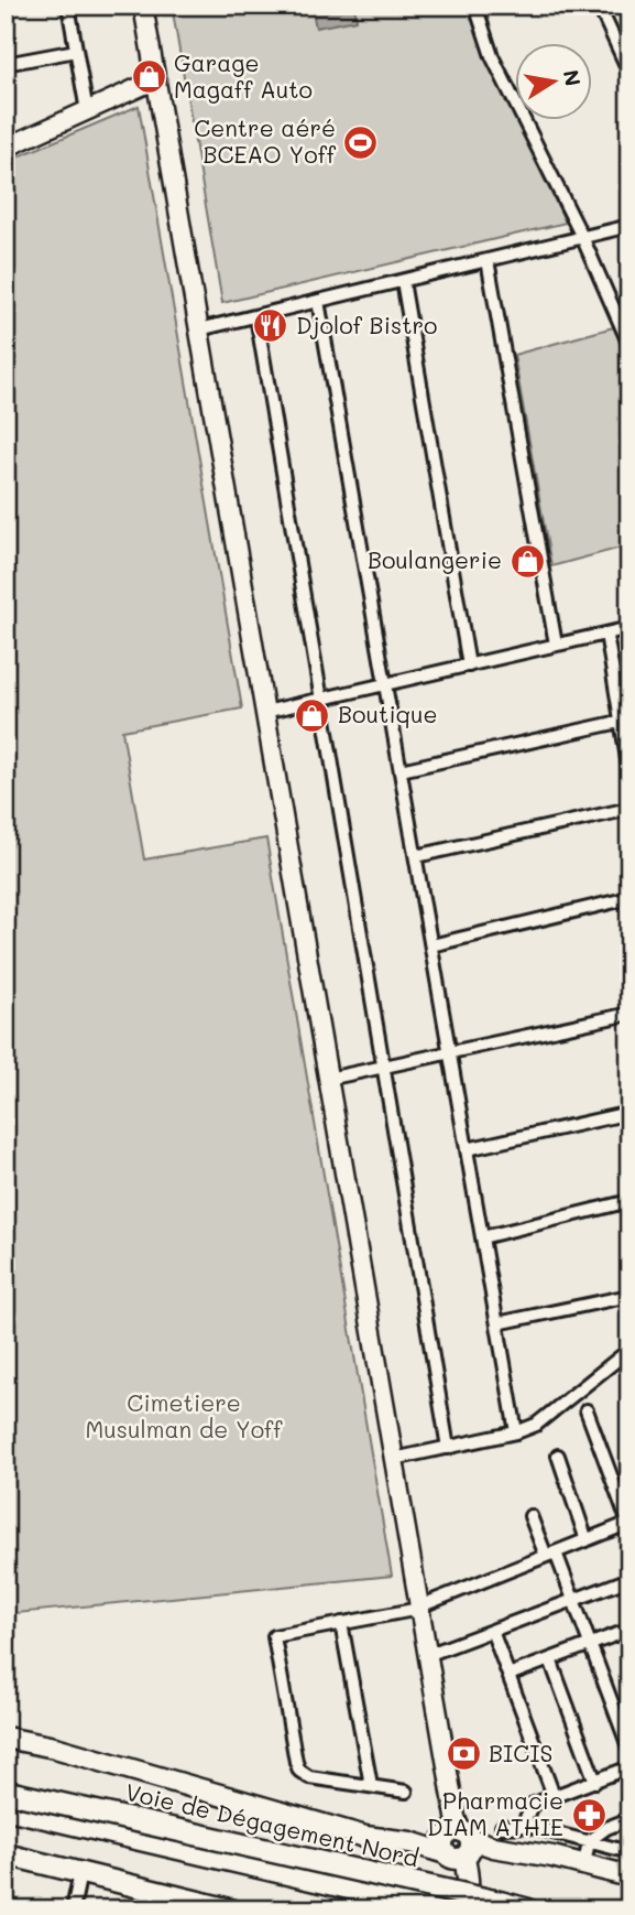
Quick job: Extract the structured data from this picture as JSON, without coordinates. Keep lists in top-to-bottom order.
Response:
{
  "streets": {
    "highway": ["Voie de Dégagement Nord"]
  },
  "parks": ["Cimetiere Musulman de Yoff"],
  "places": {
    "shop": ["Garage Magaff Auto", "Boulangerie", "Boutique"],
    "sports": ["Centre aéré BCEAO Yoff"],
    "restaurant": ["Djolof Bistro"],
    "bank": ["BICIS"],
    "pharmacy": ["Pharmacie DIAM ATHIE"]
  },
  "north": "right"
}
